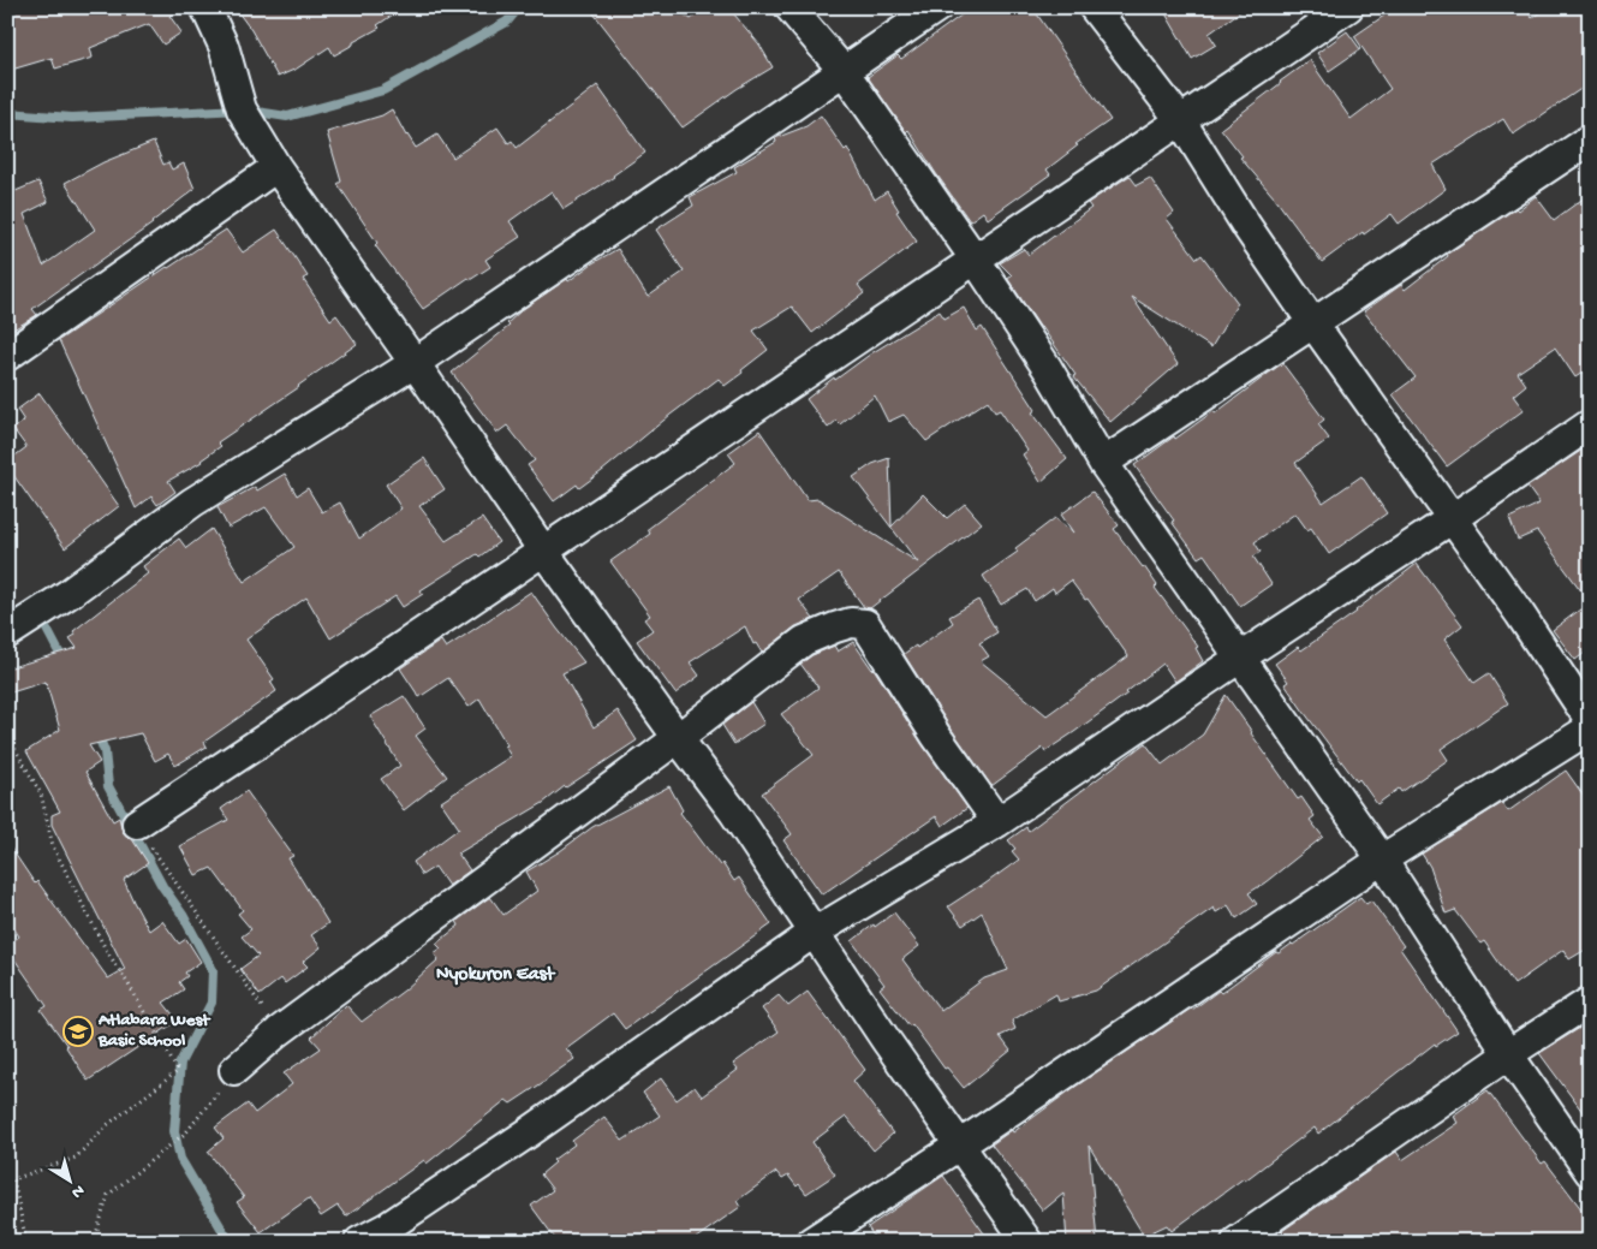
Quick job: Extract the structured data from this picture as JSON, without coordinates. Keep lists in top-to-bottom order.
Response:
{
  "districts": ["Nyokuron East"],
  "places": {
    "school or university": ["Atlabara West Basic School"]
  },
  "north": "bottom right"
}
